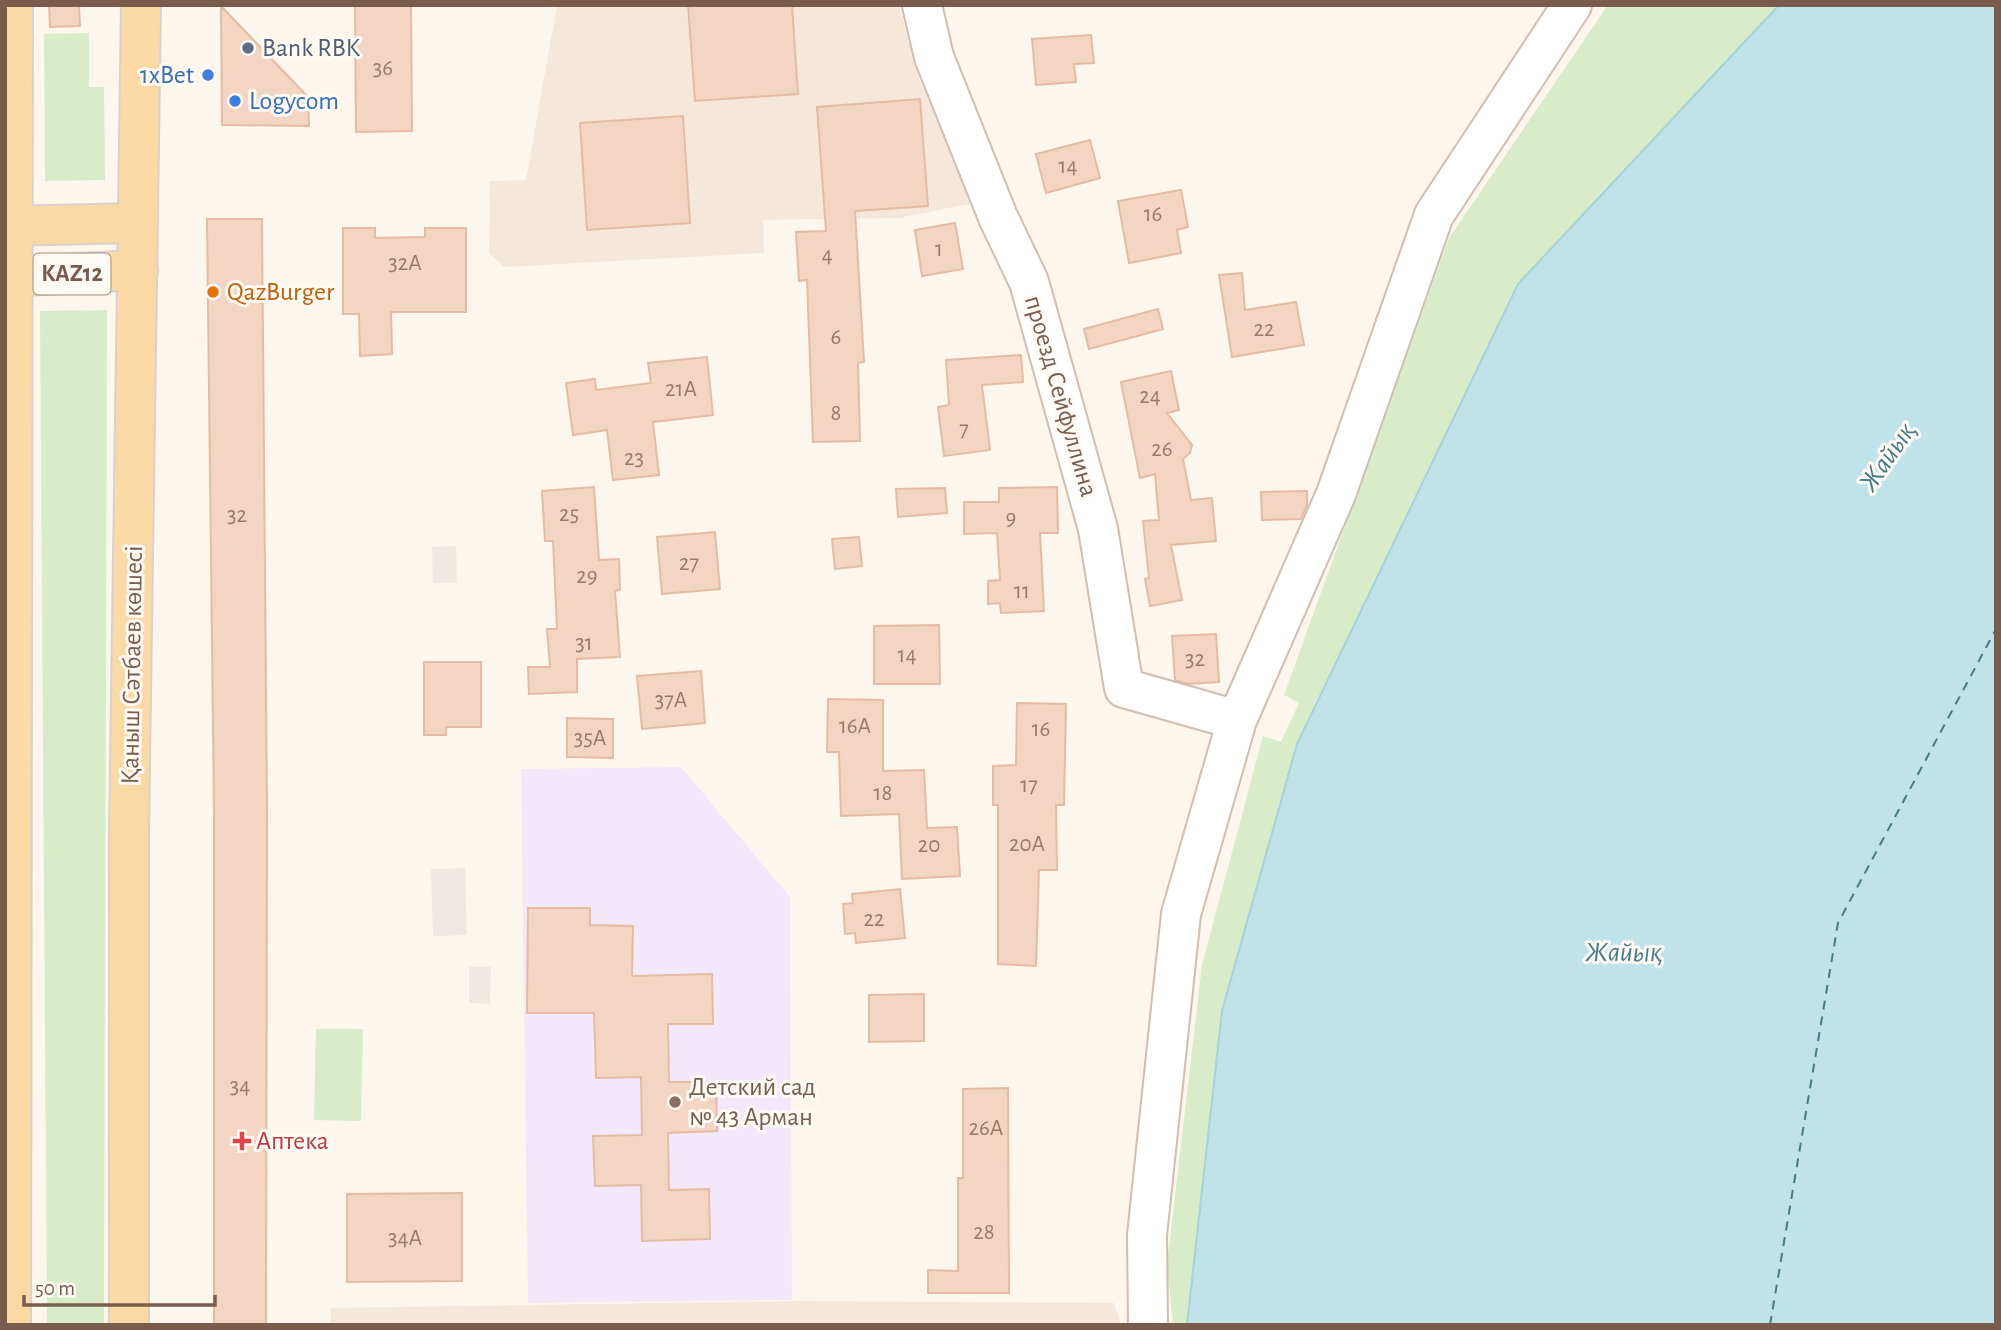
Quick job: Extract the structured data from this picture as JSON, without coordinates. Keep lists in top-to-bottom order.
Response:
{
  "streets": {
    "main road": ["KAZ12", "Қаныш Сәтбаев көшесі"],
    "street": ["проезд Сейфуллина"]
  },
  "crossings": [
    ["KAZ12", "Қаныш Сәтбаев көшесі"]
  ],
  "water": ["Жайық"],
  "places": {
    "other": [
      "Bank RBK",
      "1xBet",
      "Logycom",
      "QazBurger",
      "Детский сад № 43 Арман"
    ],
    "health": ["Аптека"]
  },
  "house_numbers": [
    "36",
    "14",
    "16",
    "1",
    "4",
    "32А",
    "22",
    "6",
    "21А",
    "24",
    "8",
    "7",
    "26",
    "23",
    "25",
    "32",
    "9",
    "27",
    "29",
    "11",
    "31",
    "14",
    "32",
    "37А",
    "16А",
    "16",
    "35А",
    "17",
    "18",
    "20А",
    "20",
    "22",
    "34",
    "26А",
    "28",
    "34А"
  ],
  "scale_bar": "50 m"
}
